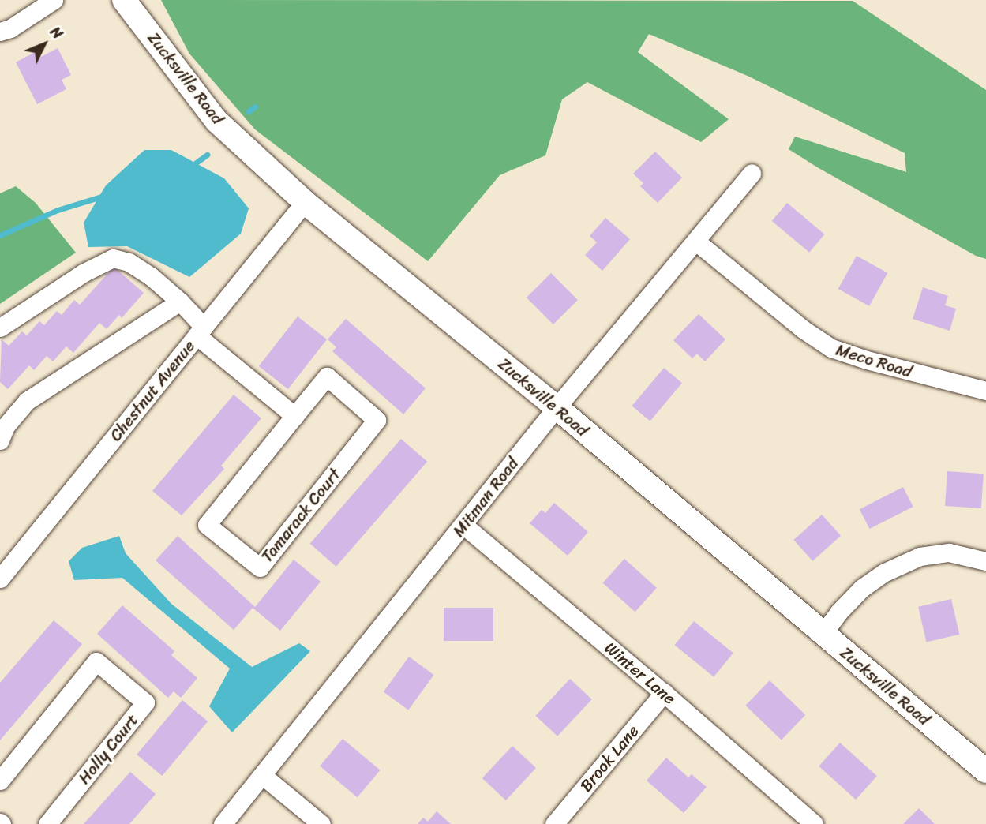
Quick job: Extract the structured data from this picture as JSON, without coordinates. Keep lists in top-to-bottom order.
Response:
{
  "streets": {
    "street": [
      "Zucksville Road",
      "Meco Road",
      "Chestnut Avenue",
      "Mitman Road",
      "Tamarack Court",
      "Winter Lane",
      "Holly Court",
      "Brook Lane"
    ]
  },
  "crossings": [
    ["Zucksville Road", "Chestnut Avenue"],
    ["Zucksville Road", "Mitman Road"],
    ["Meco Road", "Mitman Road"],
    ["Mitman Road", "Winter Lane"],
    ["Winter Lane", "Brook Lane"]
  ],
  "north": "top right"
}
